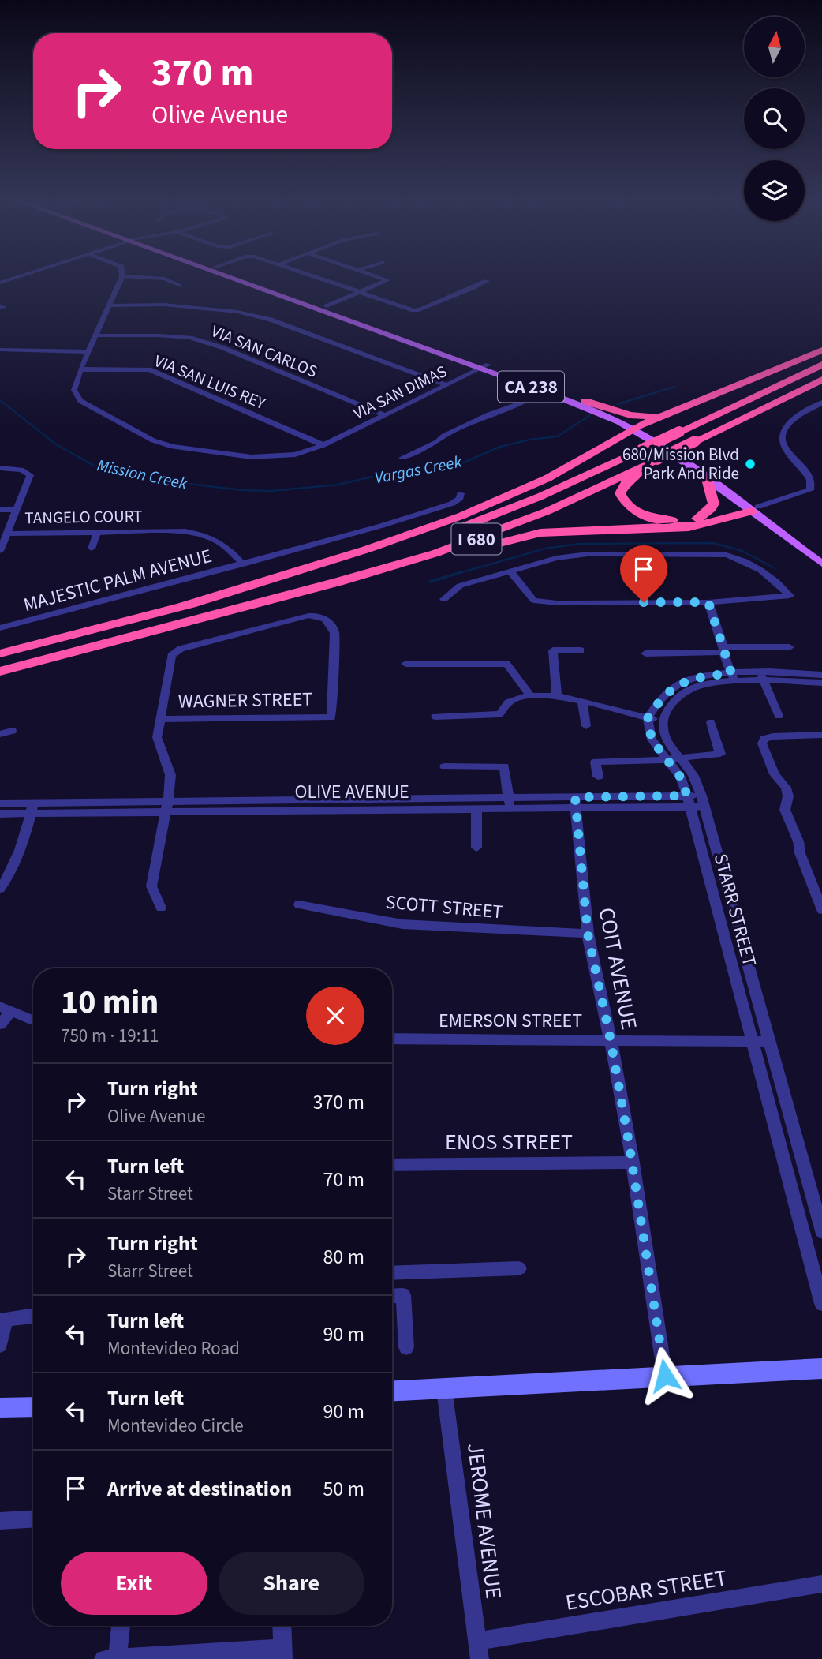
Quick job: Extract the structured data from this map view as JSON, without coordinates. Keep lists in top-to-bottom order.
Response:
{
  "streets": {
    "highway": ["I 680"],
    "main road": ["CA 238"],
    "street": [
      "VIA SAN CARLOS",
      "VIA SAN LUIS REY",
      "VIA SAN DIMAS",
      "TANGELO COURT",
      "MAJESTIC PALM AVENUE",
      "WAGNER STREET",
      "OLIVE AVENUE",
      "SCOTT STREET",
      "STARR STREET",
      "COIT AVENUE",
      "EMERSON STREET",
      "ENOS STREET",
      "JEROME AVENUE",
      "ESCOBAR STREET"
    ]
  },
  "crossings": [
    ["VIA SAN CARLOS", "VIA SAN DIMAS"],
    ["VIA SAN LUIS REY", "VIA SAN DIMAS"],
    ["CA 238", "VIA SAN DIMAS"],
    ["TANGELO COURT", "MAJESTIC PALM AVENUE"],
    ["OLIVE AVENUE", "STARR STREET"],
    ["OLIVE AVENUE", "COIT AVENUE"],
    ["SCOTT STREET", "COIT AVENUE"],
    ["STARR STREET", "EMERSON STREET"],
    ["COIT AVENUE", "EMERSON STREET"],
    ["COIT AVENUE", "ENOS STREET"],
    ["JEROME AVENUE", "ESCOBAR STREET"]
  ],
  "water": ["Vargas Creek", "Mission Creek"],
  "places": ["680/Mission Blvd Park And Ride"],
  "north": "top",
  "page": {
    "turn": ["370 m", "Olive Avenue"],
    "heading": ["10 min", "750 m · 19:11"],
    "list": [
      {
        "name": "Turn right",
        "note": "Olive Avenue",
        "value": "370 m"
      },
      {
        "name": "Turn left",
        "note": "Starr Street",
        "value": "70 m"
      },
      {
        "name": "Turn right",
        "note": "Starr Street",
        "value": "80 m"
      },
      {
        "name": "Turn left",
        "note": "Montevideo Road",
        "value": "90 m"
      },
      {
        "name": "Turn left",
        "note": "Montevideo Circle",
        "value": "90 m"
      },
      {
        "name": "Arrive at destination",
        "value": "50 m"
      }
    ],
    "buttons": ["Exit", "Share"]
  }
}
